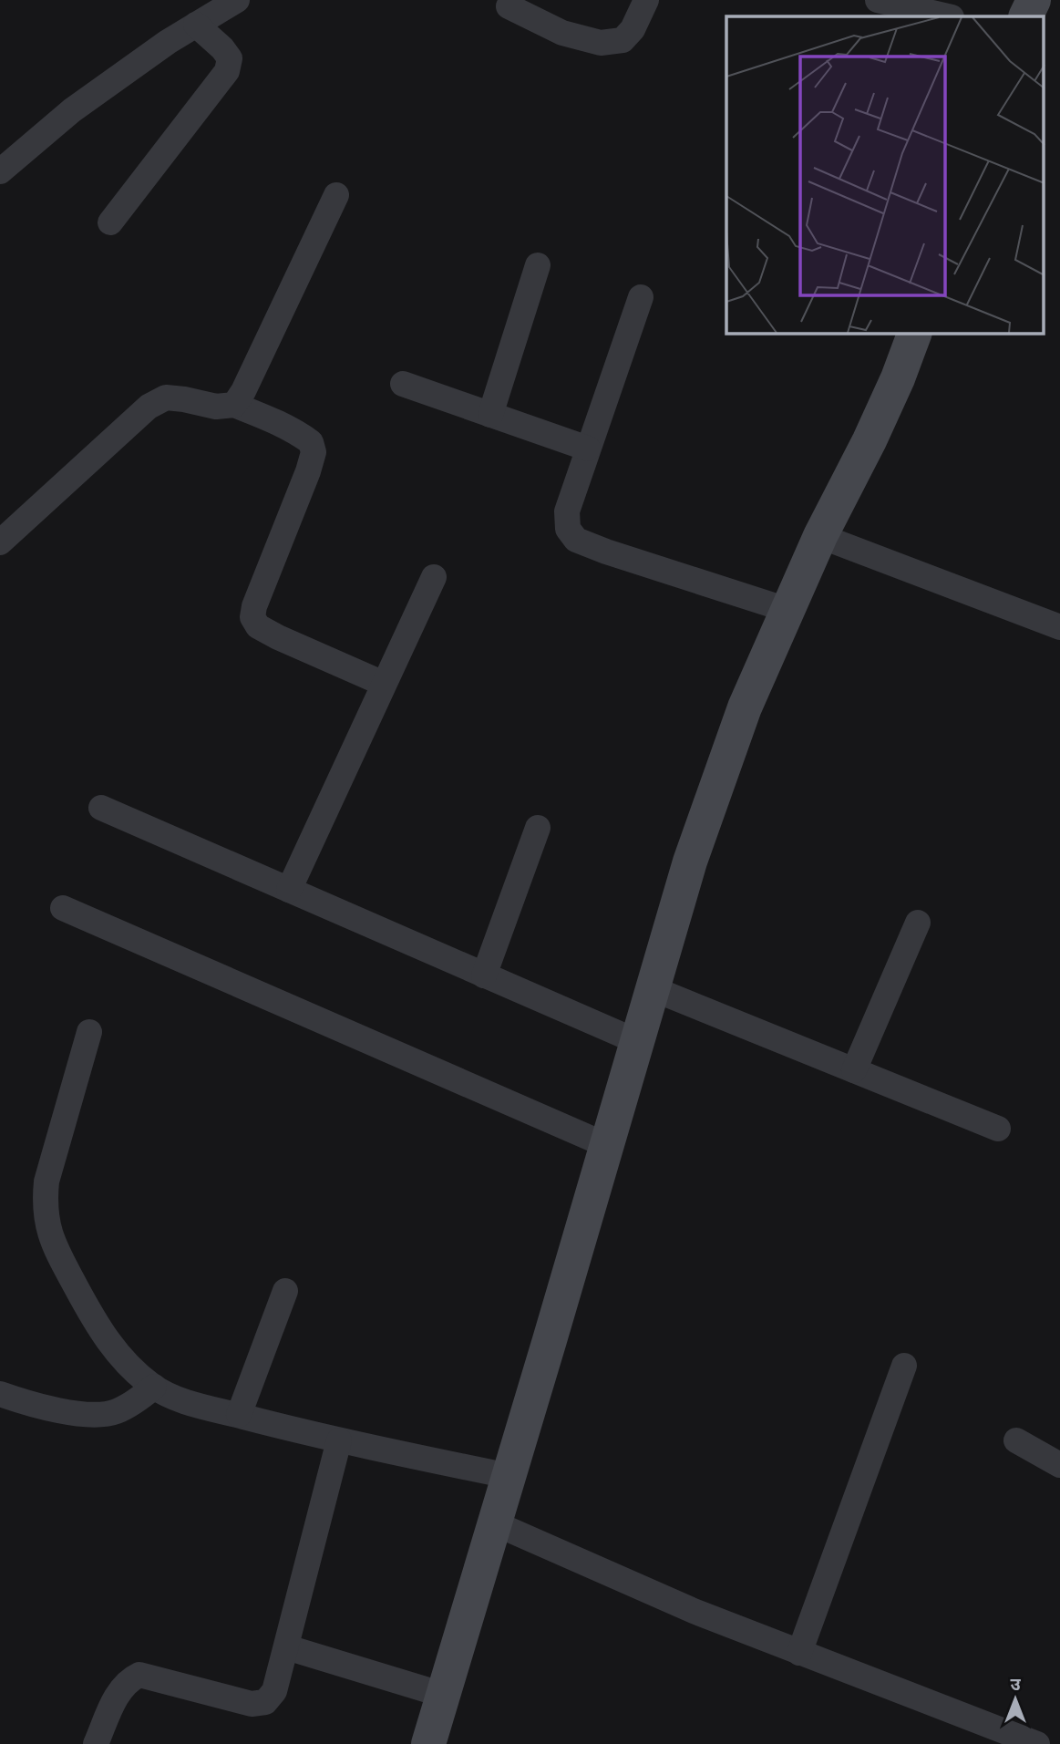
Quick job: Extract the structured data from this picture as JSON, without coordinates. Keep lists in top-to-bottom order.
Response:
{
  "north": "top"
}
